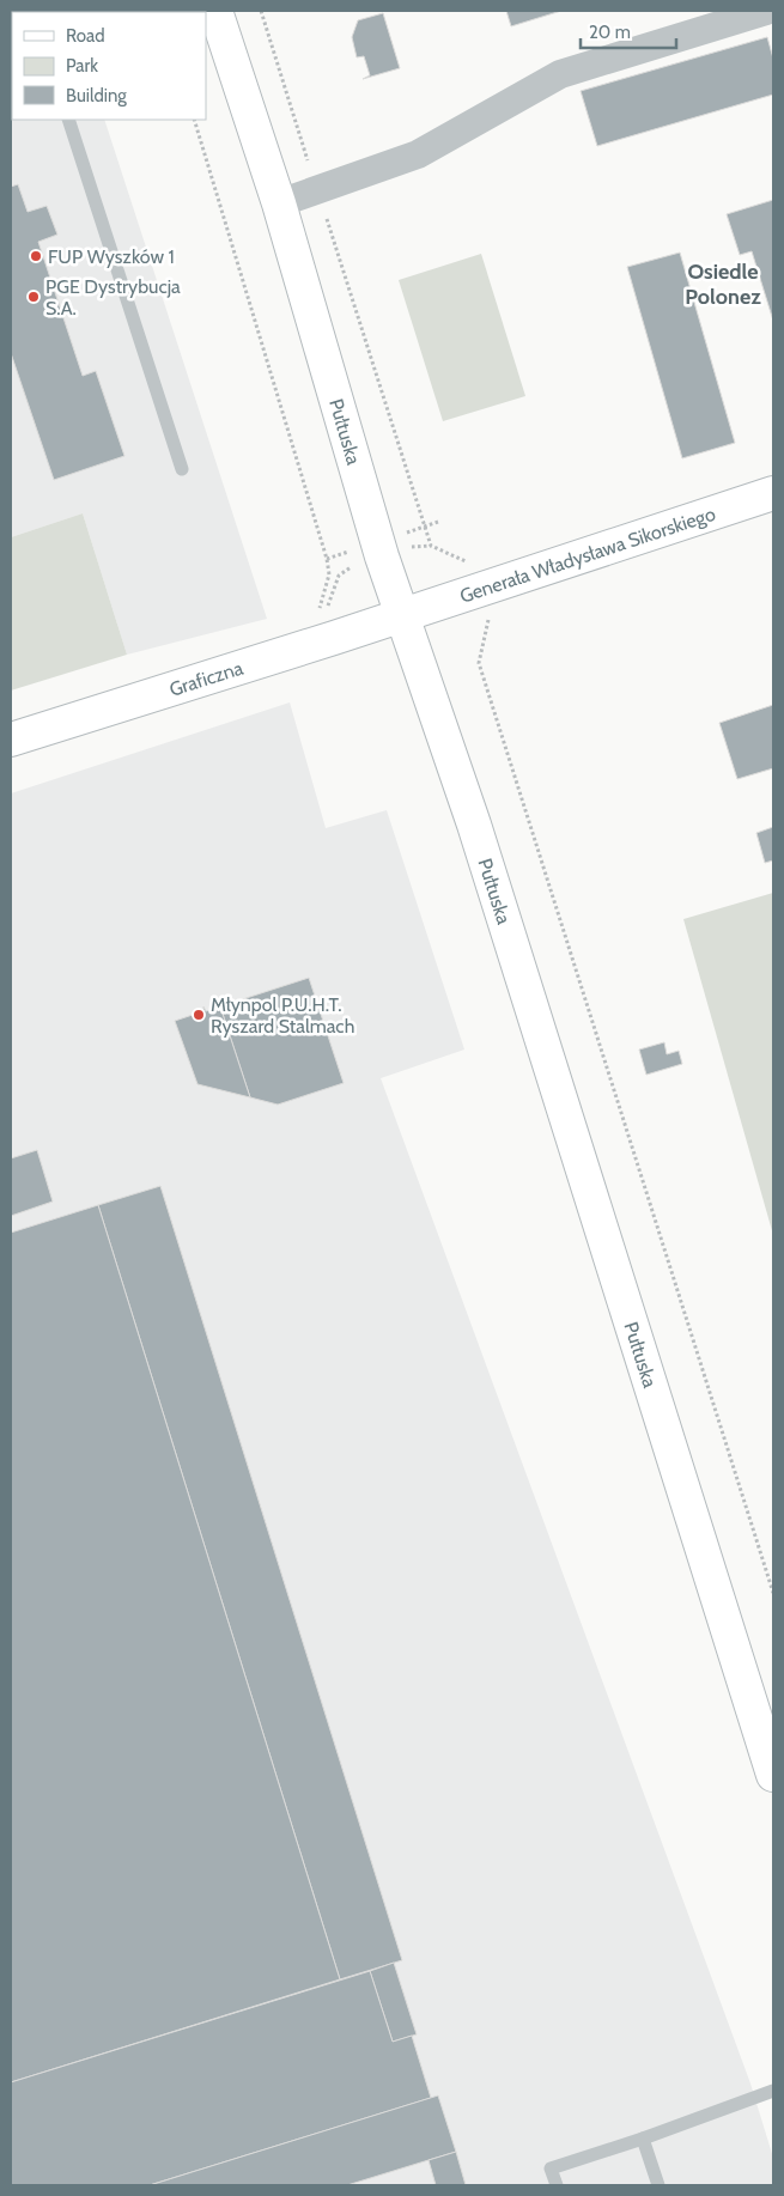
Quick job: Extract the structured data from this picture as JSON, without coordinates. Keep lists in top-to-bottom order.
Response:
{
  "streets": {
    "main road": ["Pułtuska", "Generała Władysława Sikorskiego", "Graficzna"]
  },
  "crossings": [
    ["Pułtuska", "Generała Władysława Sikorskiego"],
    ["Pułtuska", "Graficzna"],
    ["Generała Władysława Sikorskiego", "Graficzna"]
  ],
  "districts": ["Osiedle Polonez"],
  "places": ["FUP Wyszków 1", "PGE Dystrybucja S.A.", "Młynpol P.U.H.T. Ryszard Stalmach"],
  "legend": ["Road", "Park", "Building"],
  "scale_bar": "20 m"
}
